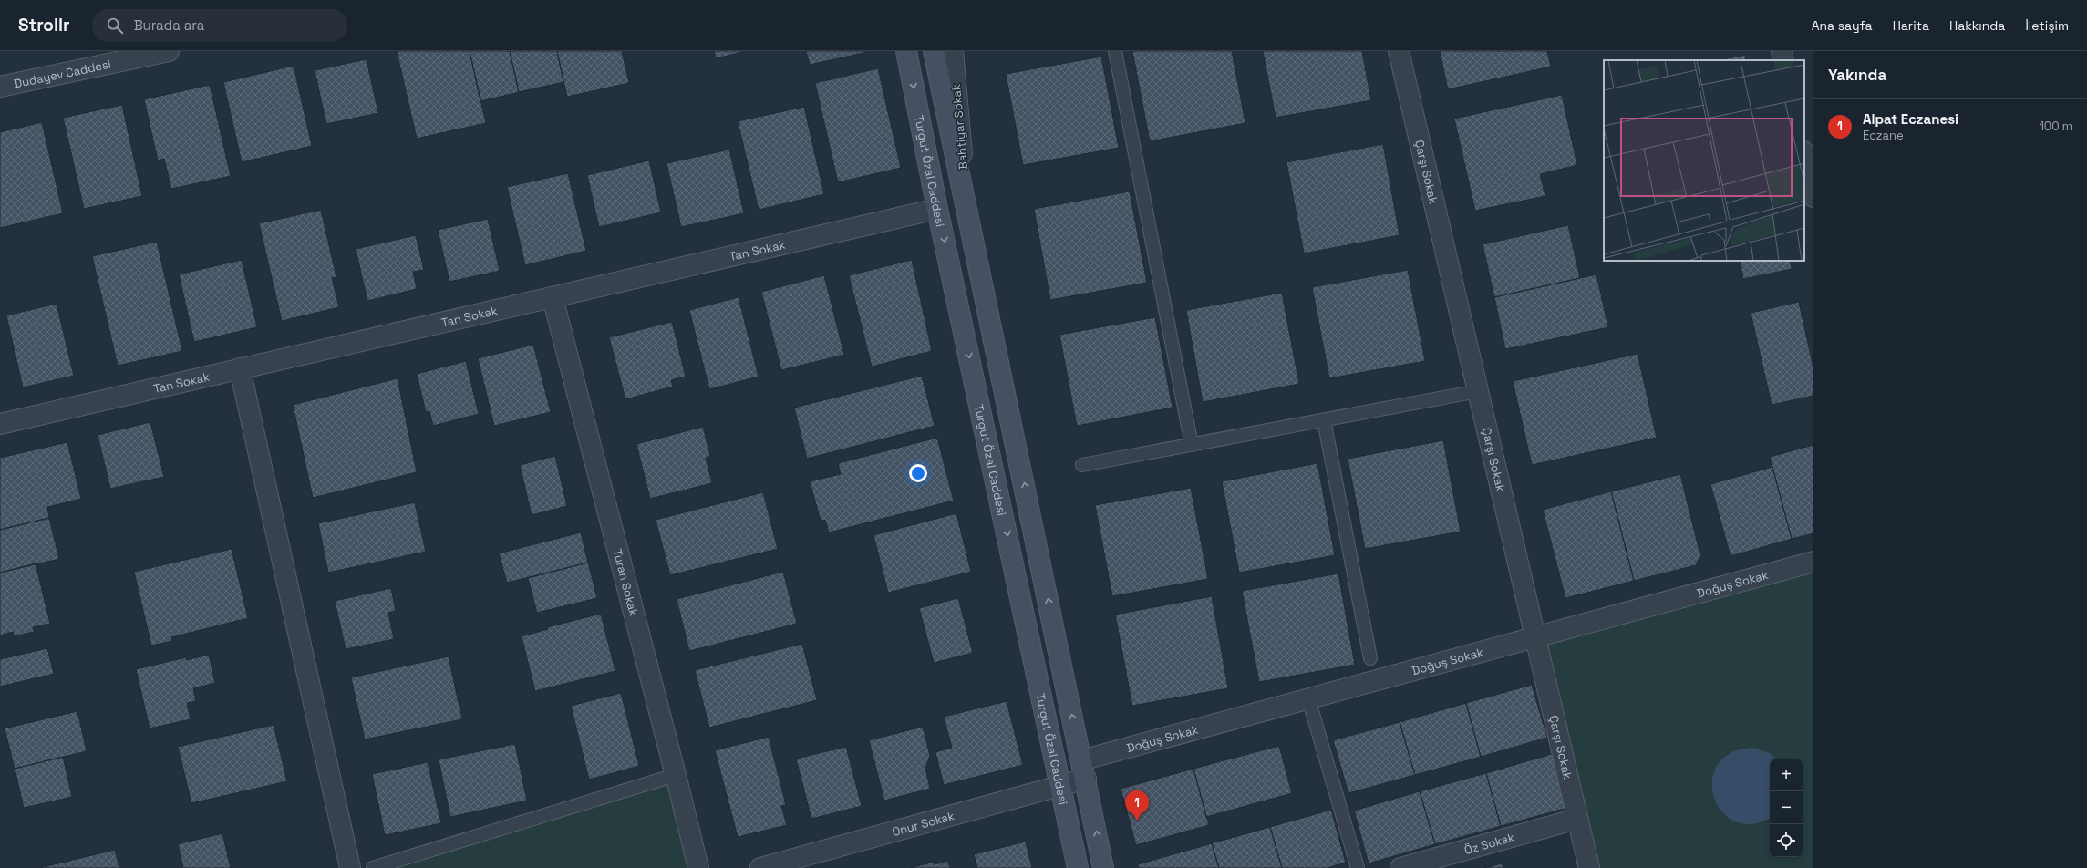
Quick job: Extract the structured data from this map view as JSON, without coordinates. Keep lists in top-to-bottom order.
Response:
{
  "streets": {
    "street": [
      "Dudayev Caddesi",
      "Bahtiyar Sokak",
      "Turgut Özal Caddesi",
      "Çarşı Sokak",
      "Tan Sokak",
      "Turan Sokak",
      "Doğuş Sokak",
      "Onur Sokak",
      "Öz Sokak"
    ]
  },
  "crossings": [
    ["Turgut Özal Caddesi", "Tan Sokak"],
    ["Turgut Özal Caddesi", "Onur Sokak"],
    ["Çarşı Sokak", "Doğuş Sokak"],
    ["Çarşı Sokak", "Öz Sokak"],
    ["Tan Sokak", "Turan Sokak"],
    ["Doğuş Sokak", "Onur Sokak"]
  ],
  "page": {
    "header": "Strollr",
    "search": "Burada ara",
    "nav": [
      "Ana sayfa",
      "Harita",
      "Hakkında",
      "İletişim"
    ],
    "heading": "Yakında",
    "list": [
      {
        "mark": "1",
        "name": "Alpat Eczanesi",
        "note": "Eczane",
        "value": "100 m"
      }
    ],
    "map_buttons": ["+", "−"],
    "pins": "1"
  }
}
